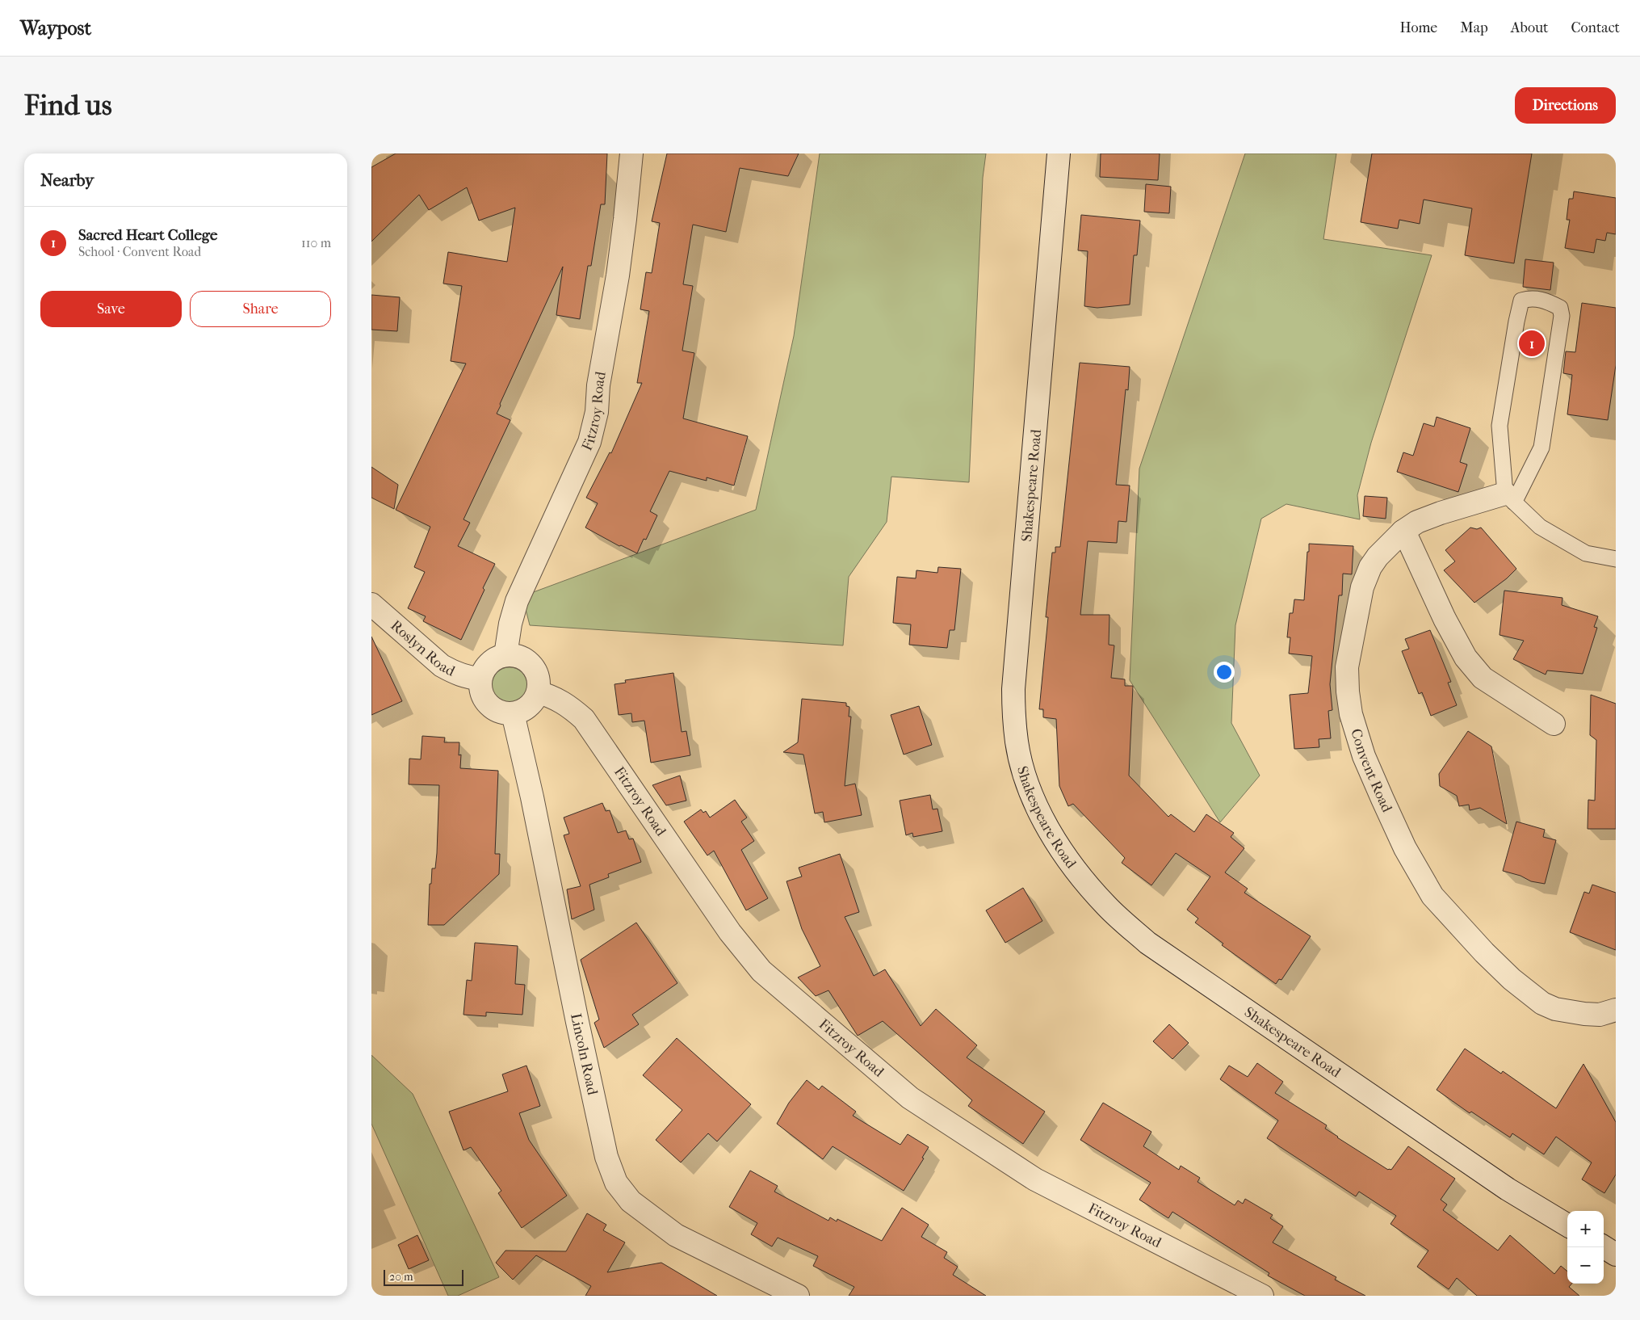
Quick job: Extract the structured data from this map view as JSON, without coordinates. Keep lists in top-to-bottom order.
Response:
{
  "streets": {
    "street": [
      "Fitzroy Road",
      "Shakespeare Road",
      "Roslyn Road",
      "Convent Road",
      "Lincoln Road"
    ]
  },
  "crossings": [
    ["Fitzroy Road", "Roslyn Road"],
    ["Fitzroy Road", "Lincoln Road"],
    ["Roslyn Road", "Lincoln Road"]
  ],
  "scale_bar": "20 m",
  "page": {
    "header": "Waypost",
    "nav": [
      "Home",
      "Map",
      "About",
      "Contact"
    ],
    "buttons": [
      "Directions",
      ["Save", "Share"]
    ],
    "title": "Find us",
    "heading": "Nearby",
    "list": [
      {
        "mark": "1",
        "name": "Sacred Heart College",
        "note": "School · Convent Road",
        "value": "110 m"
      }
    ],
    "pins": "1",
    "map_buttons": ["+", "−"],
    "scale": "20 m"
  }
}
